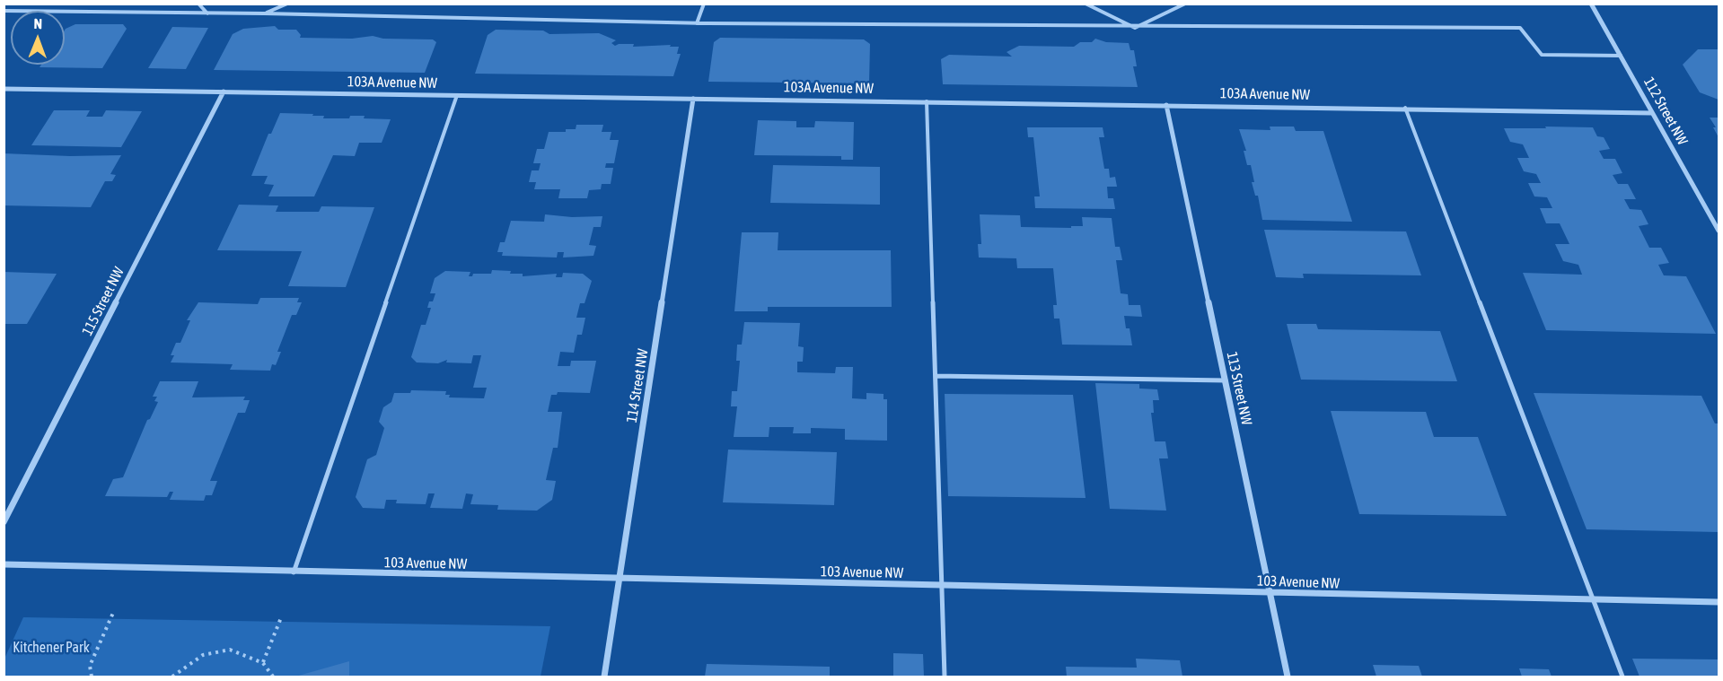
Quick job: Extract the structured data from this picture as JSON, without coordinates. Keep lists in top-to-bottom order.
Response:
{
  "streets": {
    "street": [
      "103A Avenue NW",
      "112 Street NW",
      "115 Street NW",
      "114 Street NW",
      "113 Street NW",
      "103 Avenue NW"
    ]
  },
  "crossings": [
    ["103A Avenue NW", "112 Street NW"],
    ["103A Avenue NW", "115 Street NW"],
    ["103A Avenue NW", "114 Street NW"],
    ["103A Avenue NW", "113 Street NW"],
    ["114 Street NW", "103 Avenue NW"],
    ["113 Street NW", "103 Avenue NW"]
  ],
  "parks": ["Kitchener Park"],
  "north": "top"
}
